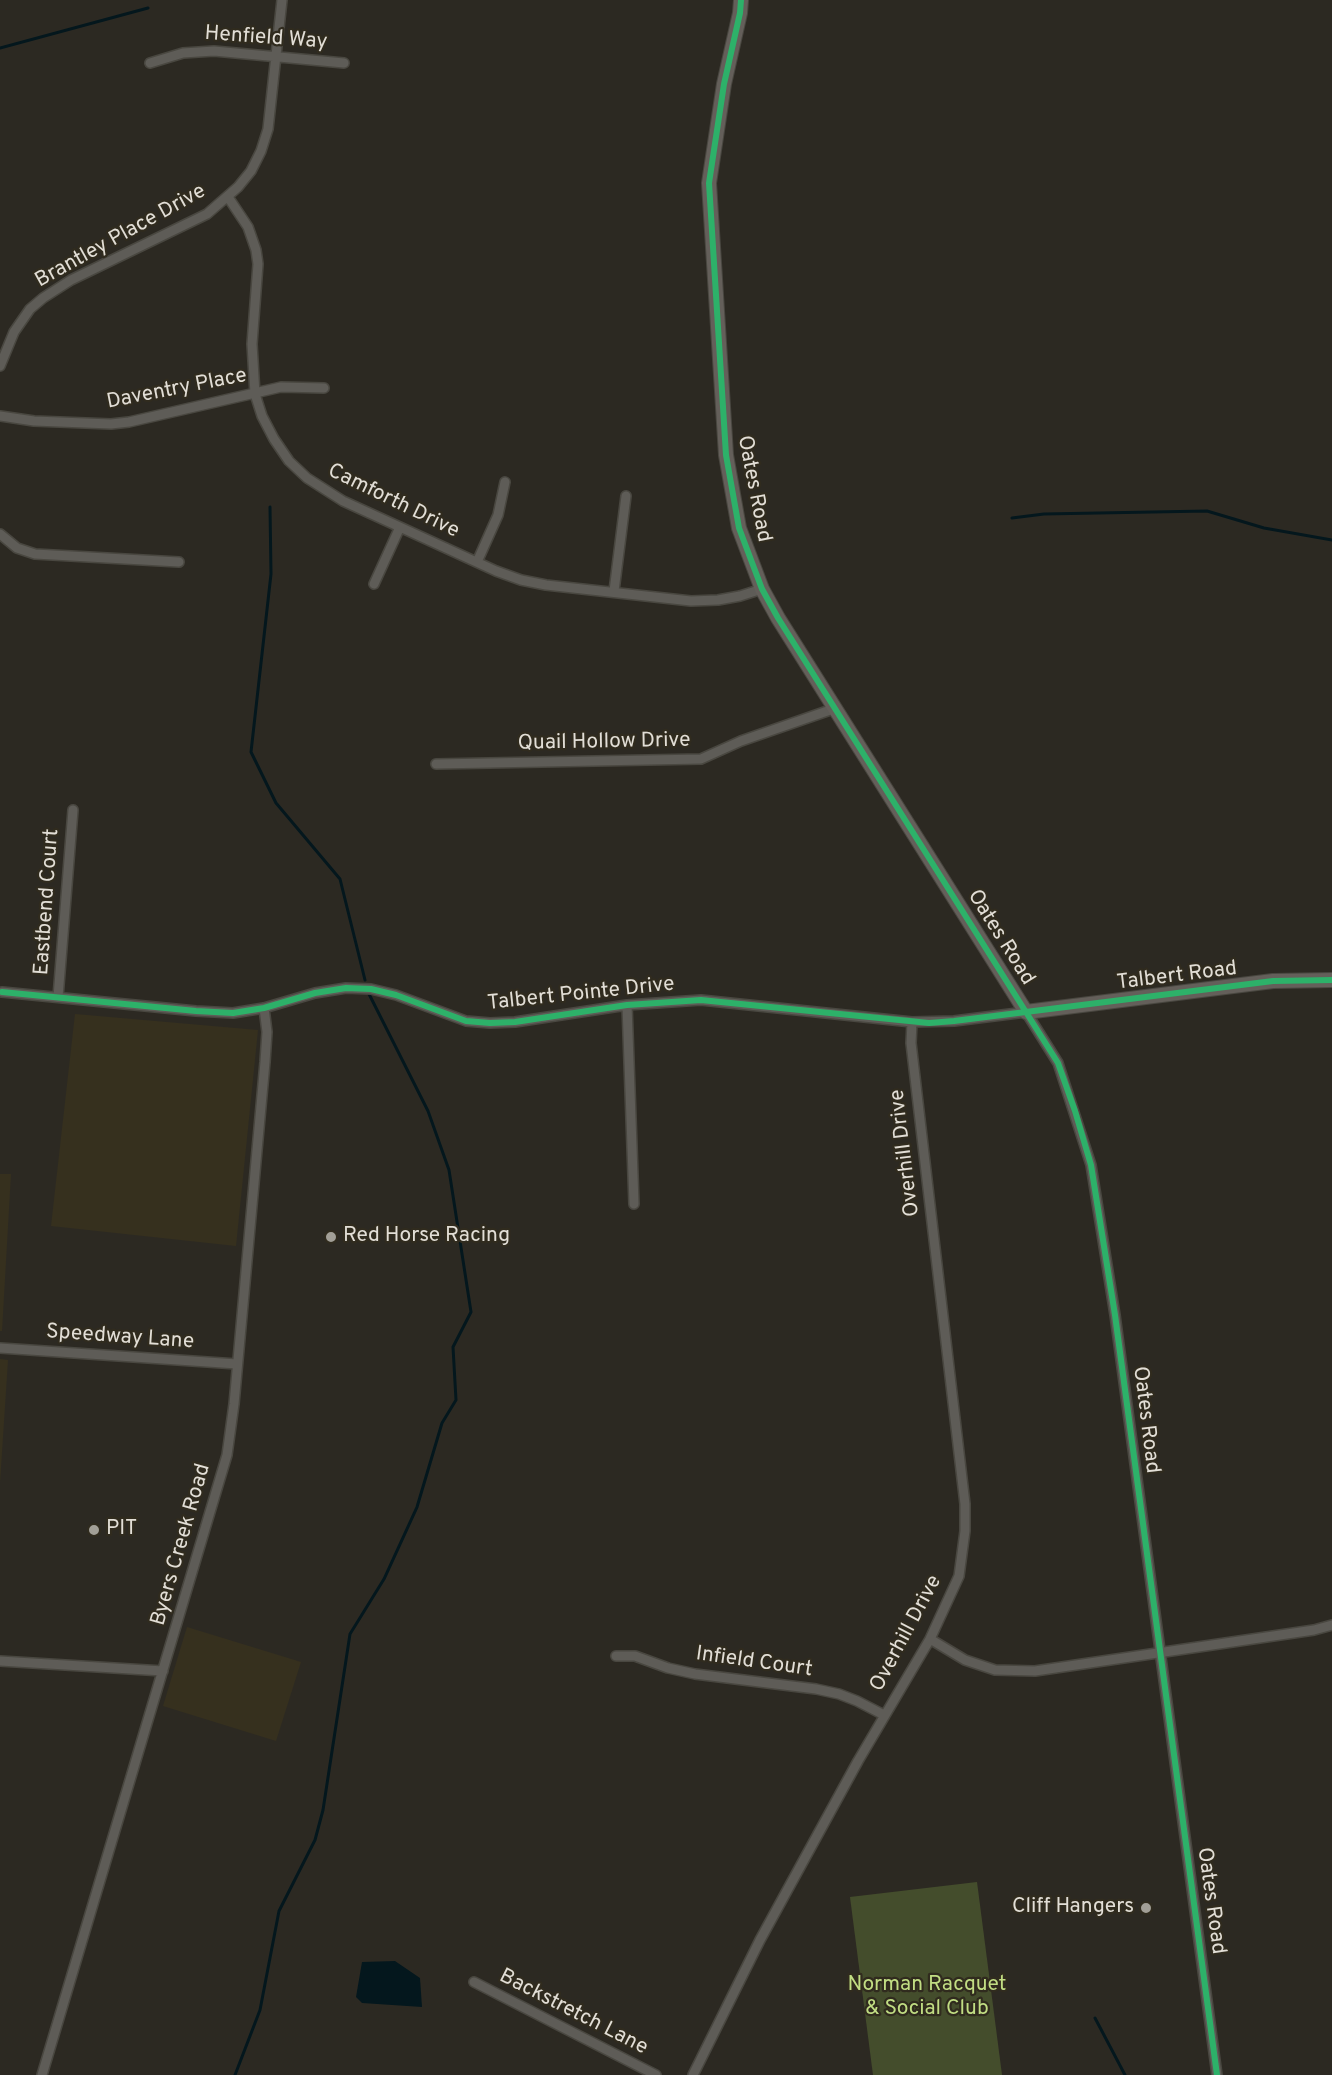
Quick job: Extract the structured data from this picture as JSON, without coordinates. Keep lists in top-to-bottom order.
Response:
{
  "streets": {
    "street": [
      "Henfield Way",
      "Brantley Place Drive",
      "Daventry Place",
      "Oates Road",
      "Camforth Drive",
      "Quail Hollow Drive",
      "Eastbend Court",
      "Talbert Road",
      "Talbert Pointe Drive",
      "Overhill Drive",
      "Speedway Lane",
      "Byers Creek Road",
      "Infield Court",
      "Backstretch Lane"
    ]
  },
  "crossings": [
    ["Henfield Way", "Brantley Place Drive"],
    ["Brantley Place Drive", "Camforth Drive"],
    ["Daventry Place", "Camforth Drive"],
    ["Oates Road", "Camforth Drive"],
    ["Oates Road", "Quail Hollow Drive"],
    ["Oates Road", "Talbert Road"],
    ["Oates Road", "Talbert Pointe Drive"],
    ["Eastbend Court", "Talbert Pointe Drive"],
    ["Talbert Road", "Talbert Pointe Drive"],
    ["Talbert Pointe Drive", "Overhill Drive"],
    ["Talbert Pointe Drive", "Byers Creek Road"],
    ["Overhill Drive", "Infield Court"],
    ["Speedway Lane", "Byers Creek Road"]
  ],
  "parks": ["Norman Racquet & Social Club"],
  "places": ["Red Horse Racing", "PIT", "Cliff Hangers"]
}
